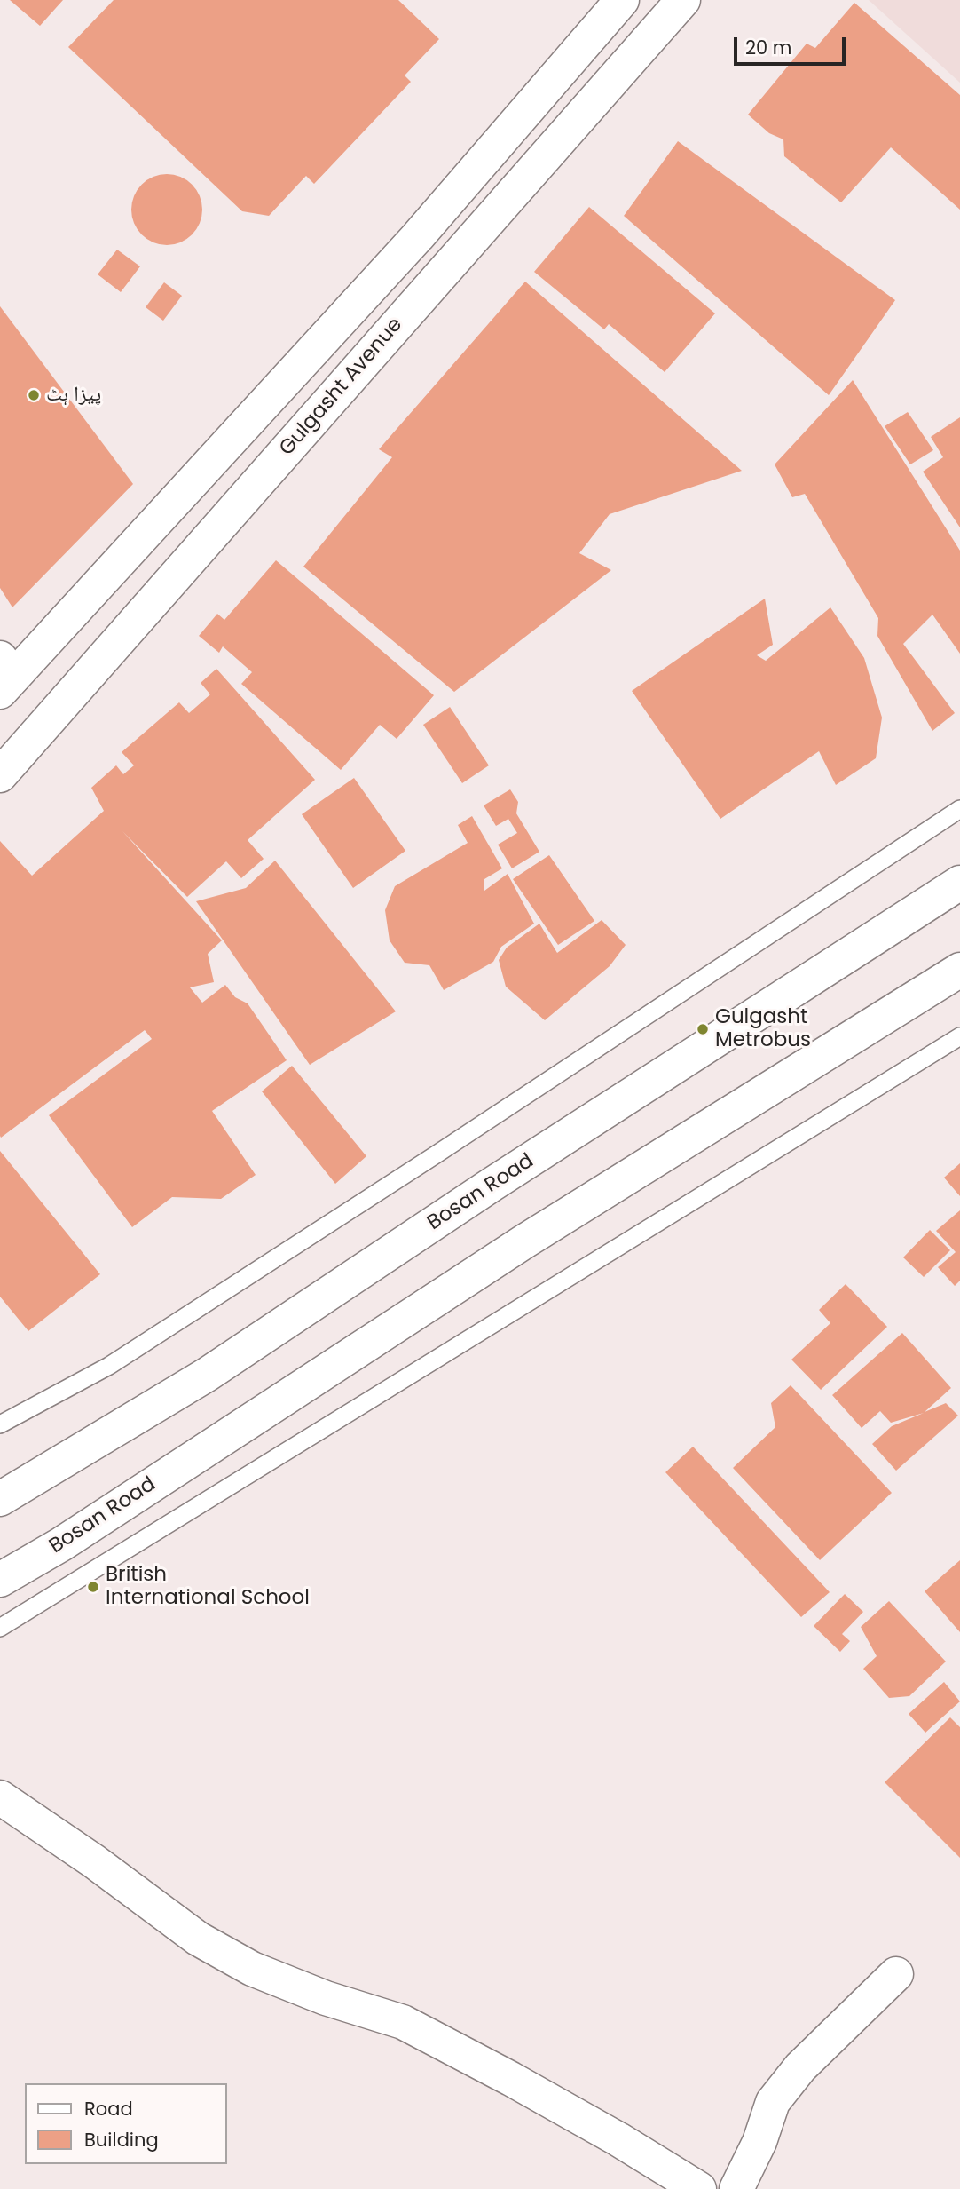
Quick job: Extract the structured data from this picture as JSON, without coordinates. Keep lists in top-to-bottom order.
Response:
{
  "streets": {
    "street": ["Gulgasht Avenue", "Bosan Road"]
  },
  "places": ["پیزا ہٹ", "Gulgasht Metrobus", "British International School"],
  "legend": ["Road", "Building"],
  "scale_bar": "20 m"
}
